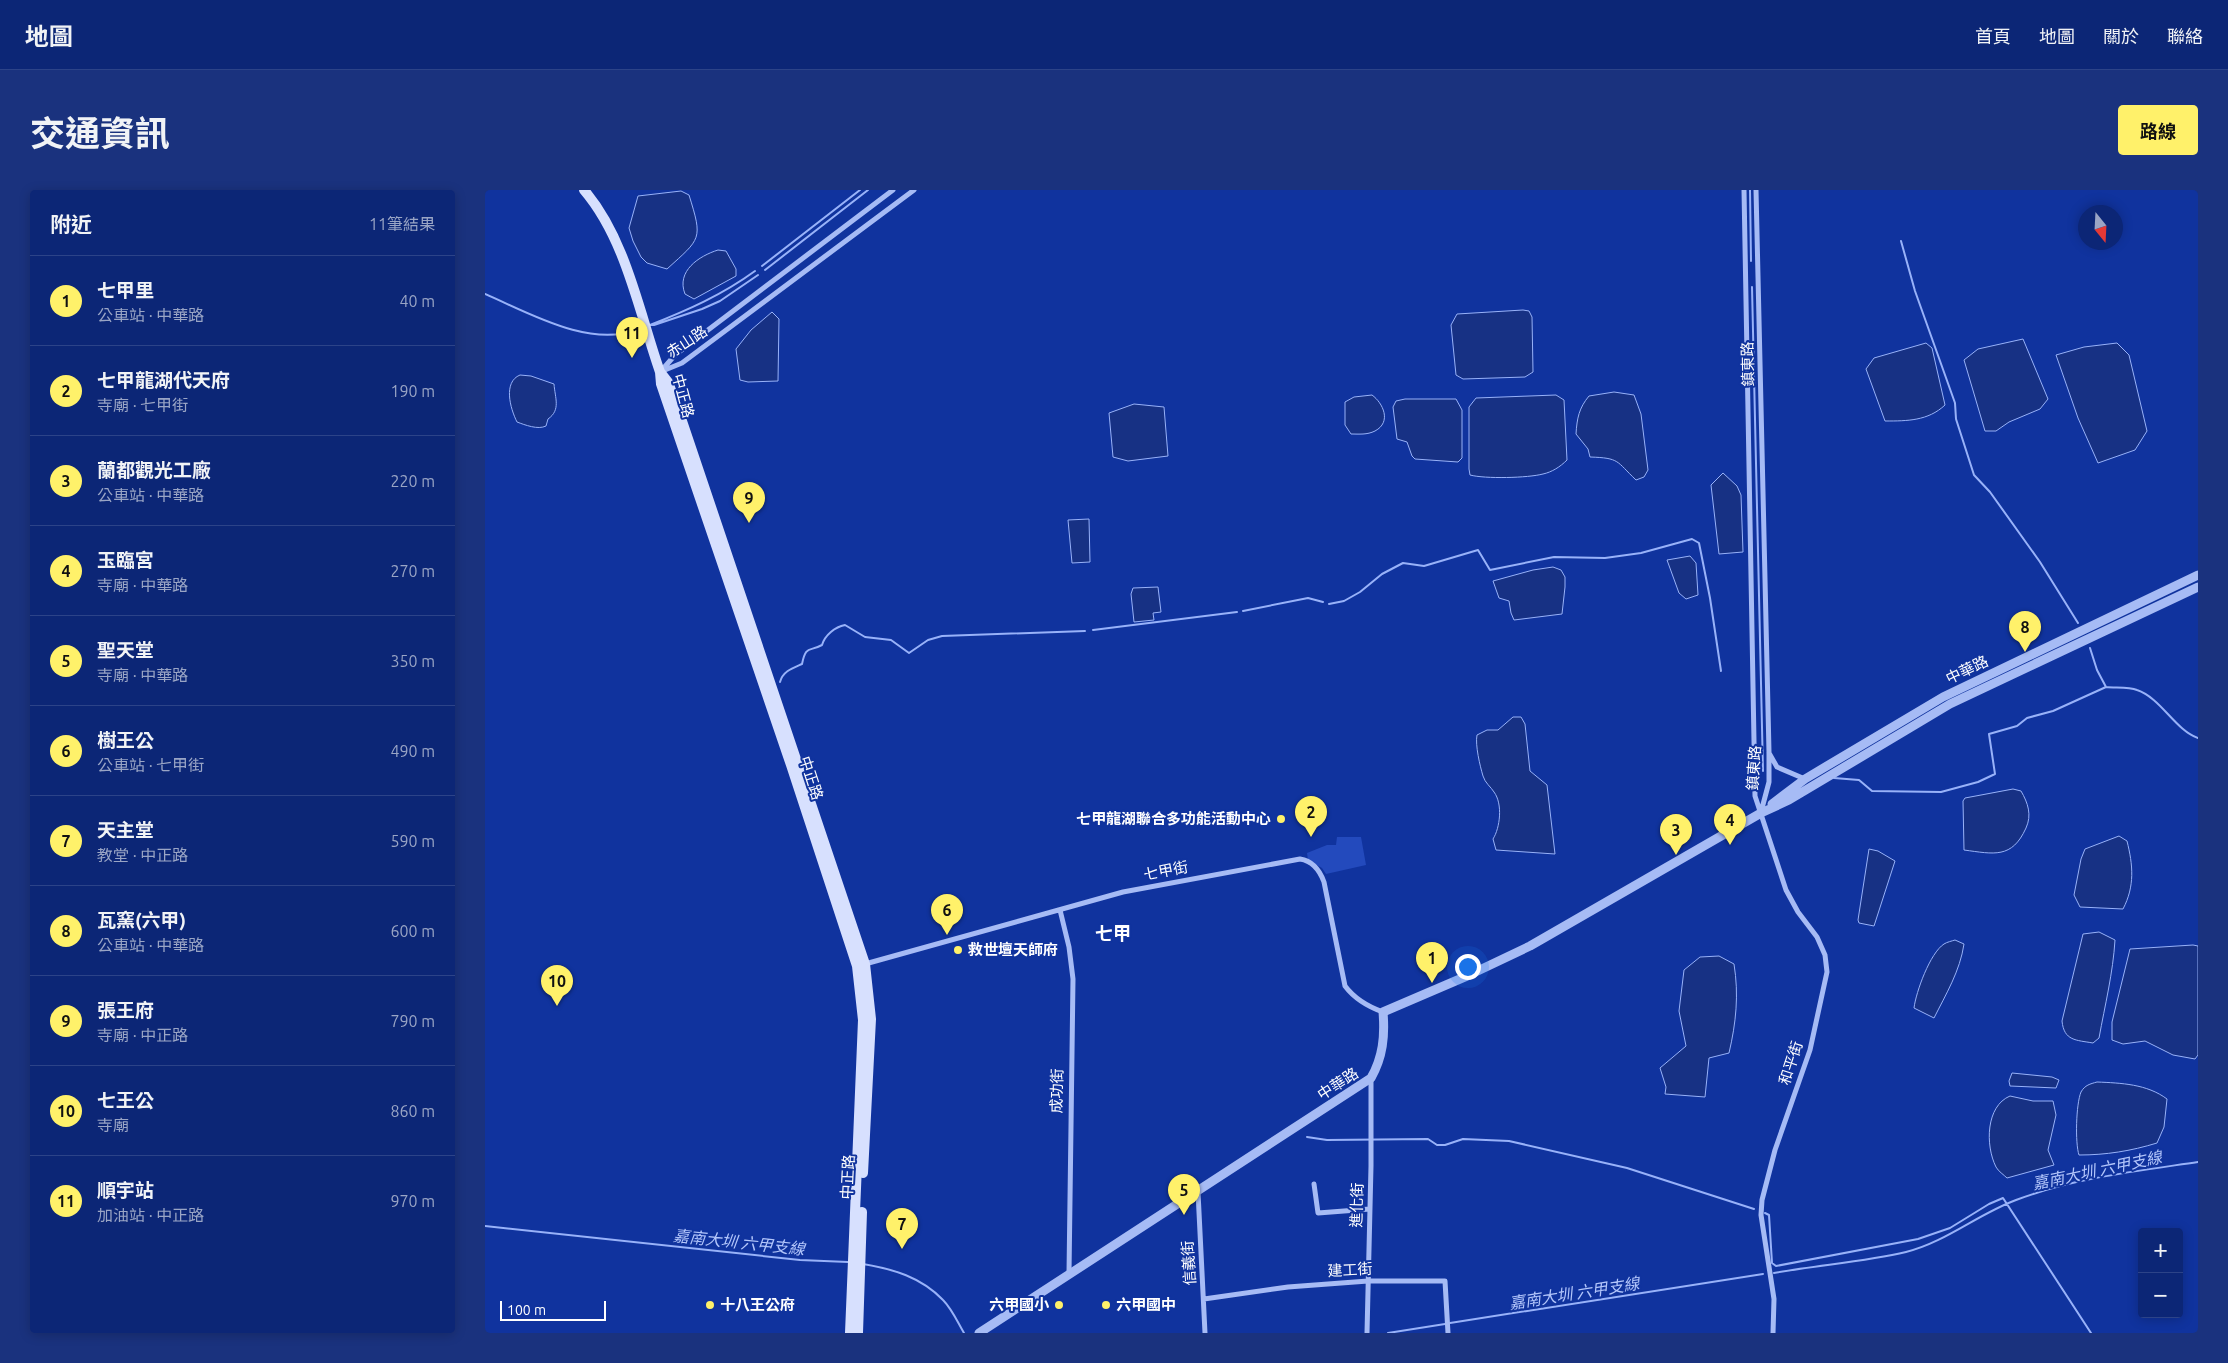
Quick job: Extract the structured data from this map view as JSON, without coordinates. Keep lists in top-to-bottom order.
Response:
{
  "streets": {
    "main road": ["中正路"],
    "street": [
      "赤山路",
      "鎮東路",
      "中華路",
      "七甲街",
      "和平街",
      "成功街",
      "進化街",
      "信義街",
      "建工街"
    ]
  },
  "crossings": [
    ["赤山路", "中正路"],
    ["鎮東路", "中華路"],
    ["鎮東路", "和平街"],
    ["中正路", "七甲街"],
    ["中華路", "七甲街"],
    ["中華路", "和平街"],
    ["中華路", "成功街"],
    ["中華路", "進化街"],
    ["中華路", "信義街"],
    ["七甲街", "成功街"],
    ["進化街", "建工街"],
    ["信義街", "建工街"]
  ],
  "districts": ["七甲"],
  "water": ["嘉南大圳 六甲支線"],
  "places": [
    "七甲龍湖聯合多功能活動中心",
    "救世壇天師府",
    "十八王公府",
    "六甲國小",
    "六甲國中"
  ],
  "scale_bar": "100 m",
  "north": "bottom",
  "page": {
    "header": "地圖",
    "nav": [
      "首頁",
      "地圖",
      "關於",
      "聯絡"
    ],
    "title": "交通資訊",
    "buttons": "路線",
    "heading": ["附近", "11筆結果"],
    "list": [
      {
        "mark": "1",
        "name": "七甲里",
        "note": "公車站 · 中華路",
        "value": "40 m"
      },
      {
        "mark": "2",
        "name": "七甲龍湖代天府",
        "note": "寺廟 · 七甲街",
        "value": "190 m"
      },
      {
        "mark": "3",
        "name": "蘭都觀光工廠",
        "note": "公車站 · 中華路",
        "value": "220 m"
      },
      {
        "mark": "4",
        "name": "玉臨宮",
        "note": "寺廟 · 中華路",
        "value": "270 m"
      },
      {
        "mark": "5",
        "name": "聖天堂",
        "note": "寺廟 · 中華路",
        "value": "350 m"
      },
      {
        "mark": "6",
        "name": "樹王公",
        "note": "公車站 · 七甲街",
        "value": "490 m"
      },
      {
        "mark": "7",
        "name": "天主堂",
        "note": "教堂 · 中正路",
        "value": "590 m"
      },
      {
        "mark": "8",
        "name": "瓦窯(六甲)",
        "note": "公車站 · 中華路",
        "value": "600 m"
      },
      {
        "mark": "9",
        "name": "張王府",
        "note": "寺廟 · 中正路",
        "value": "790 m"
      },
      {
        "mark": "10",
        "name": "七王公",
        "note": "寺廟",
        "value": "860 m"
      },
      {
        "mark": "11",
        "name": "順宇站",
        "note": "加油站 · 中正路",
        "value": "970 m"
      }
    ],
    "pins": [
      "11",
      "9",
      "8",
      "2",
      "4",
      "3",
      "6",
      "1",
      "10",
      "5",
      "7"
    ],
    "map_buttons": ["+", "−"],
    "scale": "100 m"
  }
}
